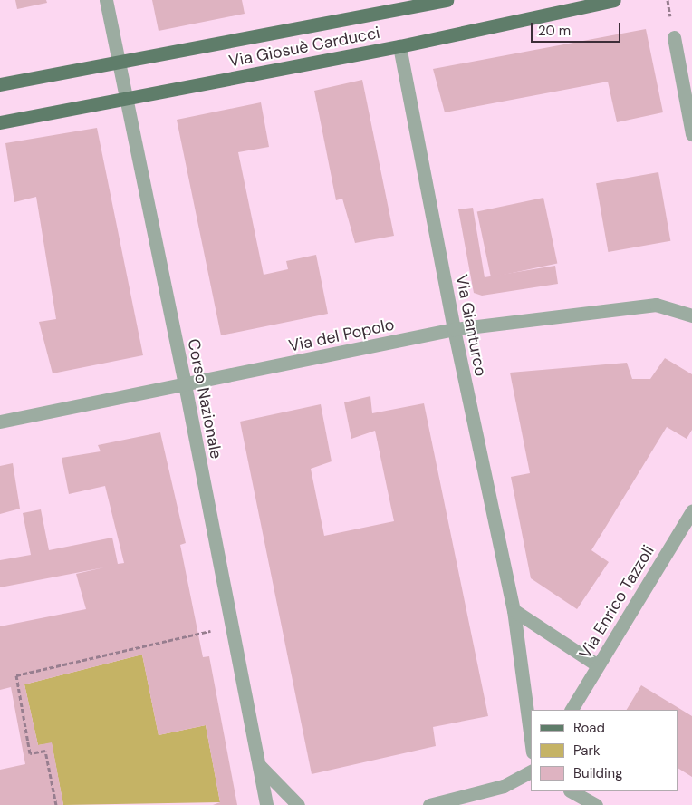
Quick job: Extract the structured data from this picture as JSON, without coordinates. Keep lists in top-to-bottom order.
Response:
{
  "streets": {
    "main road": ["Via Giosuè Carducci"],
    "street": [
      "Via Gianturco",
      "Via del Popolo",
      "Corso Nazionale",
      "Via Enrico Tazzoli"
    ]
  },
  "crossings": [
    ["Via Giosuè Carducci", "Via Gianturco"],
    ["Via Giosuè Carducci", "Corso Nazionale"],
    ["Via Gianturco", "Via del Popolo"],
    ["Via del Popolo", "Corso Nazionale"]
  ],
  "legend": ["Road", "Park", "Building"],
  "scale_bar": "20 m"
}
